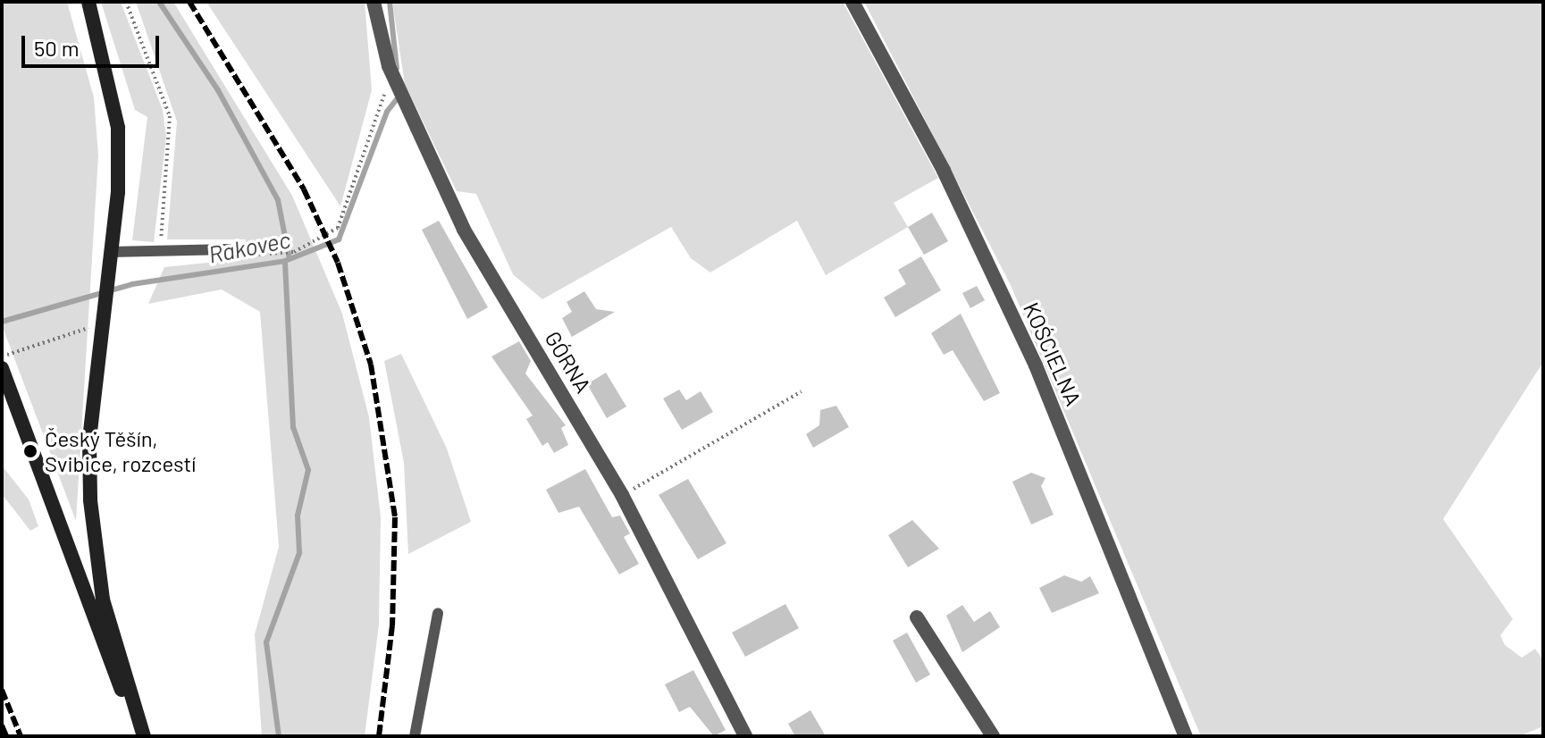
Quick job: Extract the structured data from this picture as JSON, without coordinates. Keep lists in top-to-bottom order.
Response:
{
  "streets": {
    "street": ["KOŚCIELNA", "GÓRNA"]
  },
  "water": ["Rakovec"],
  "places": ["Český Těšín, Svibice, rozcestí"],
  "scale_bar": "50 m"
}
